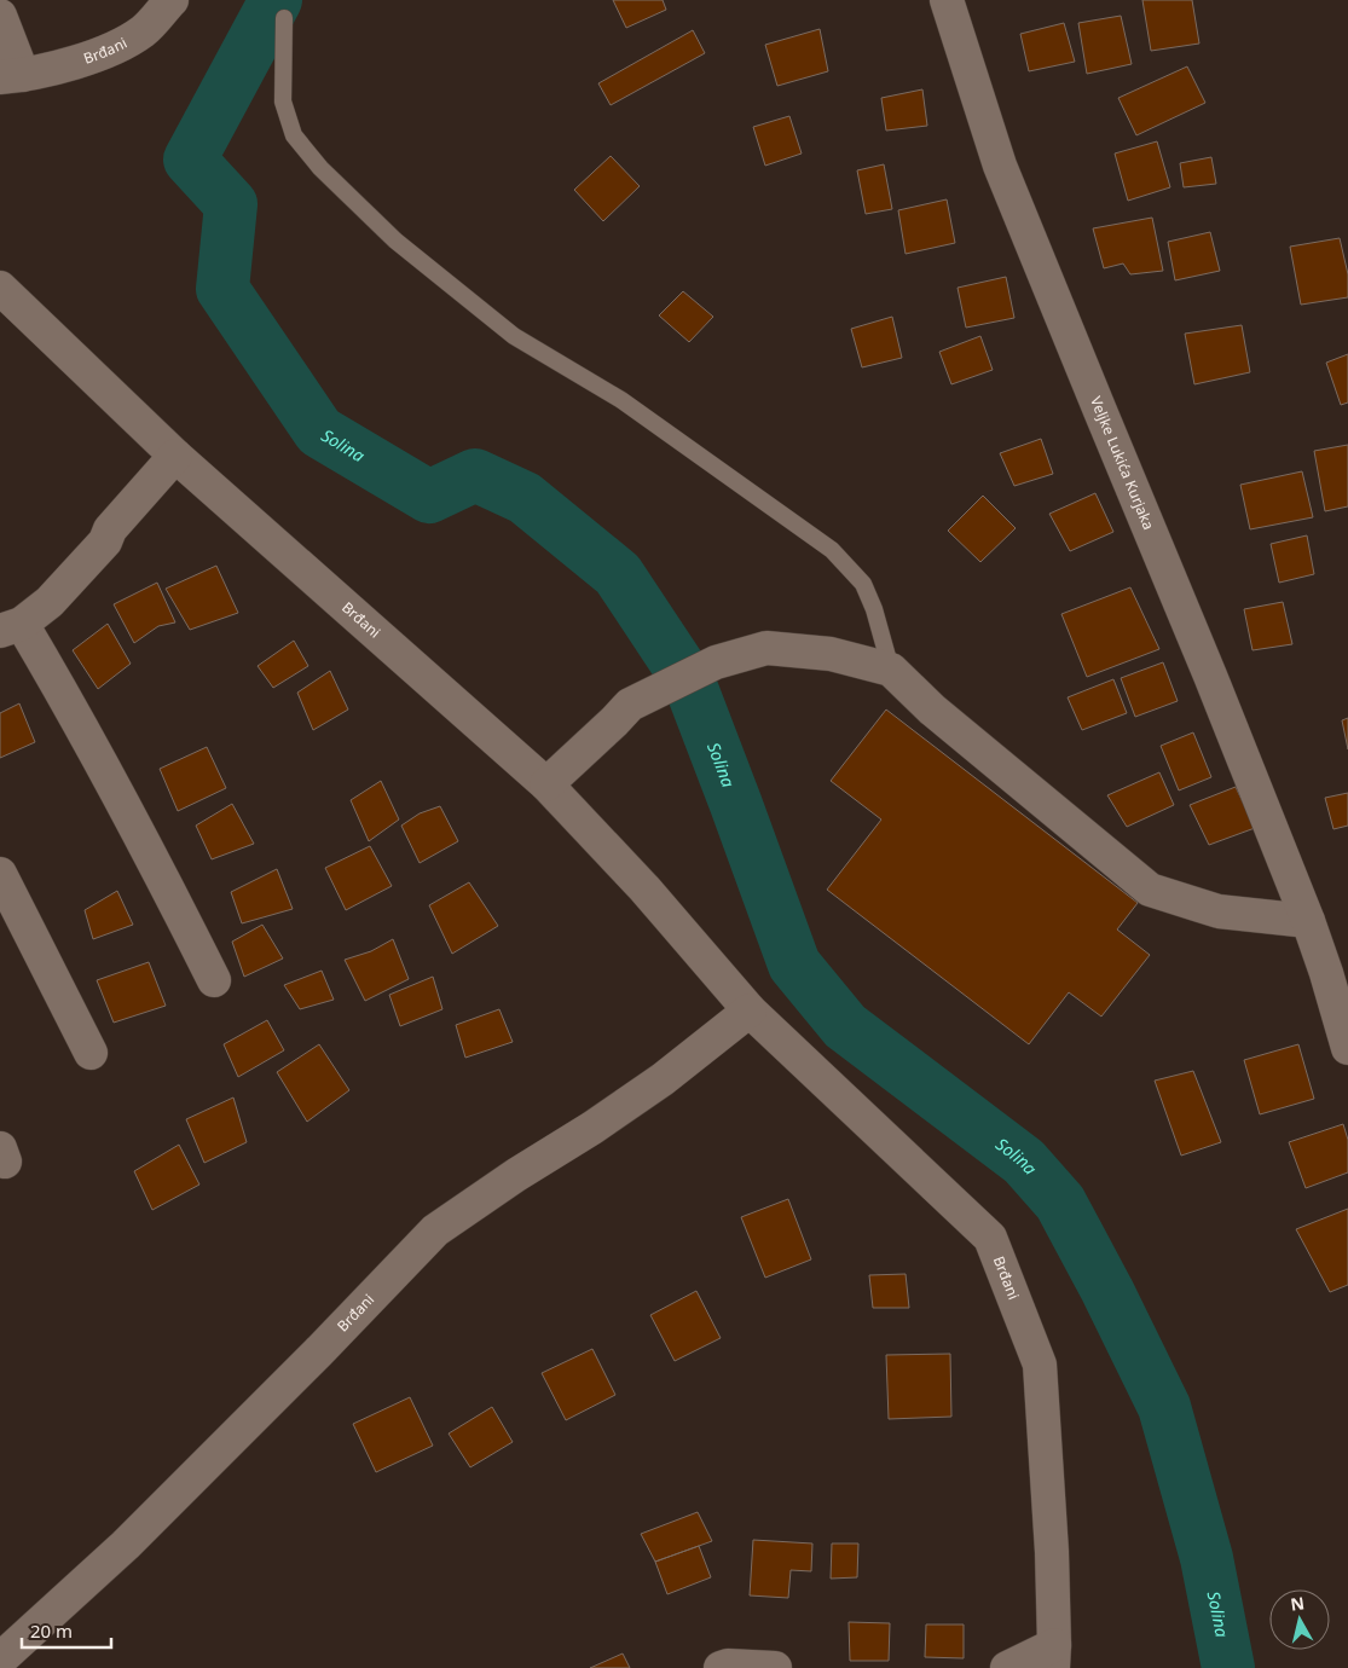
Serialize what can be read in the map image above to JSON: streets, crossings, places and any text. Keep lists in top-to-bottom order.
{
  "streets": {
    "street": ["Brđani", "Veljke Lukića Kurjaka"]
  },
  "water": ["Solina"],
  "scale_bar": "20 m",
  "north": "top"
}
